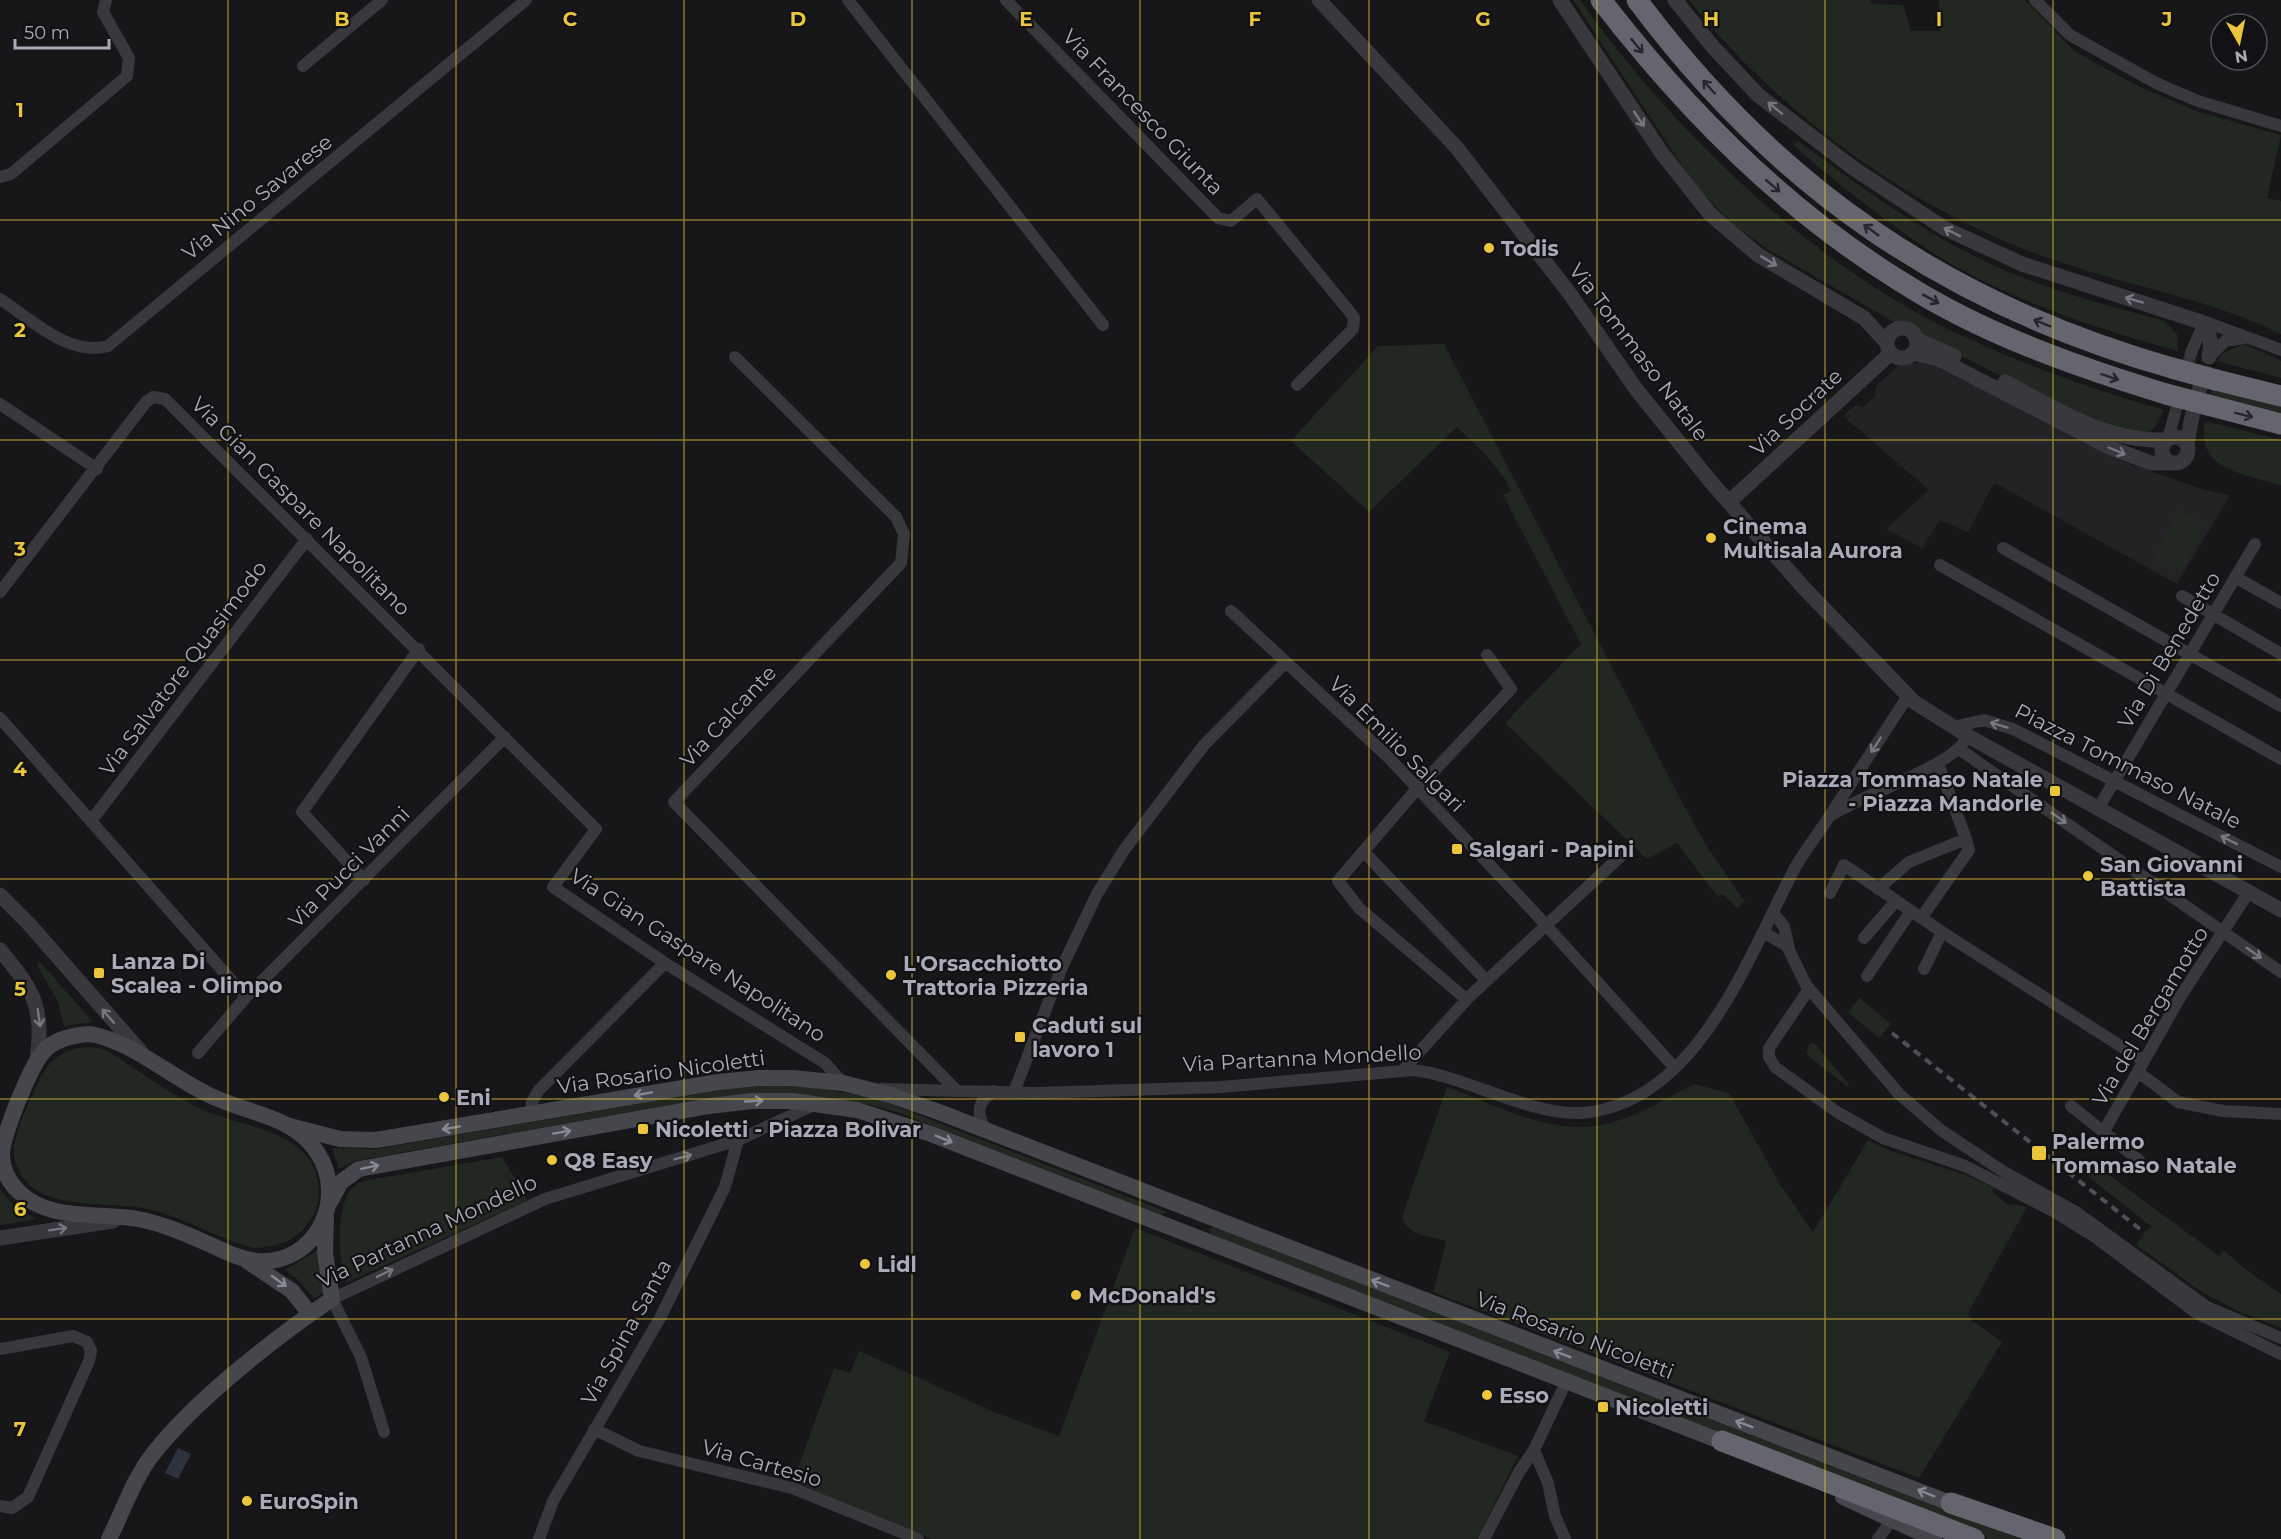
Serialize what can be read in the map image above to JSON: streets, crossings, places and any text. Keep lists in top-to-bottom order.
{
  "streets": {
    "main road": ["Via Partanna Mondello", "Via Rosario Nicoletti"],
    "street": [
      "Via Francesco Giunta",
      "Via Nino Savarese",
      "Via Tommaso Natale",
      "Via Socrate",
      "Via Gian Gaspare Napolitano",
      "Via Di Benedetto",
      "Via Salvatore Quasimodo",
      "Via Calcante",
      "Via Emilio Salgari",
      "Piazza Tommaso Natale",
      "Via Pucci Vanni",
      "Via del Bergamotto",
      "Via Spina Santa",
      "Via Cartesio"
    ]
  },
  "crossings": [
    ["Via Tommaso Natale", "Via Socrate"],
    ["Via Tommaso Natale", "Via Partanna Mondello"],
    ["Via Gian Gaspare Napolitano", "Via Salvatore Quasimodo"],
    ["Via Gian Gaspare Napolitano", "Via Pucci Vanni"],
    ["Via Gian Gaspare Napolitano", "Via Rosario Nicoletti"],
    ["Via Di Benedetto", "Piazza Tommaso Natale"],
    ["Via Calcante", "Via Partanna Mondello"],
    ["Via Emilio Salgari", "Via Partanna Mondello"],
    ["Via Partanna Mondello", "Via Rosario Nicoletti"],
    ["Via Partanna Mondello", "Via Spina Santa"],
    ["Via Spina Santa", "Via Cartesio"]
  ],
  "places": {
    "other": [
      "Todis",
      "Cinema Multisala Aurora",
      "San Giovanni Battista",
      "L'Orsacchiotto Trattoria Pizzeria",
      "Eni",
      "Q8 Easy",
      "Lidl",
      "McDonald's",
      "Esso",
      "EuroSpin"
    ],
    "transit": [
      "Piazza Tommaso Natale - Piazza Mandorle",
      "Salgari - Papini",
      "Lanza Di Scalea - Olimpo",
      "Caduti sul lavoro 1",
      "Nicoletti - Piazza Bolivar",
      "Palermo Tommaso Natale",
      "Nicoletti"
    ]
  },
  "scale_bar": "50 m",
  "north": "bottom",
  "grid": {
    "columns": [
      "B",
      "C",
      "D",
      "E",
      "F",
      "G",
      "H",
      "I",
      "J"
    ],
    "rows": [
      "1",
      "2",
      "3",
      "4",
      "5",
      "6",
      "7"
    ]
  }
}
